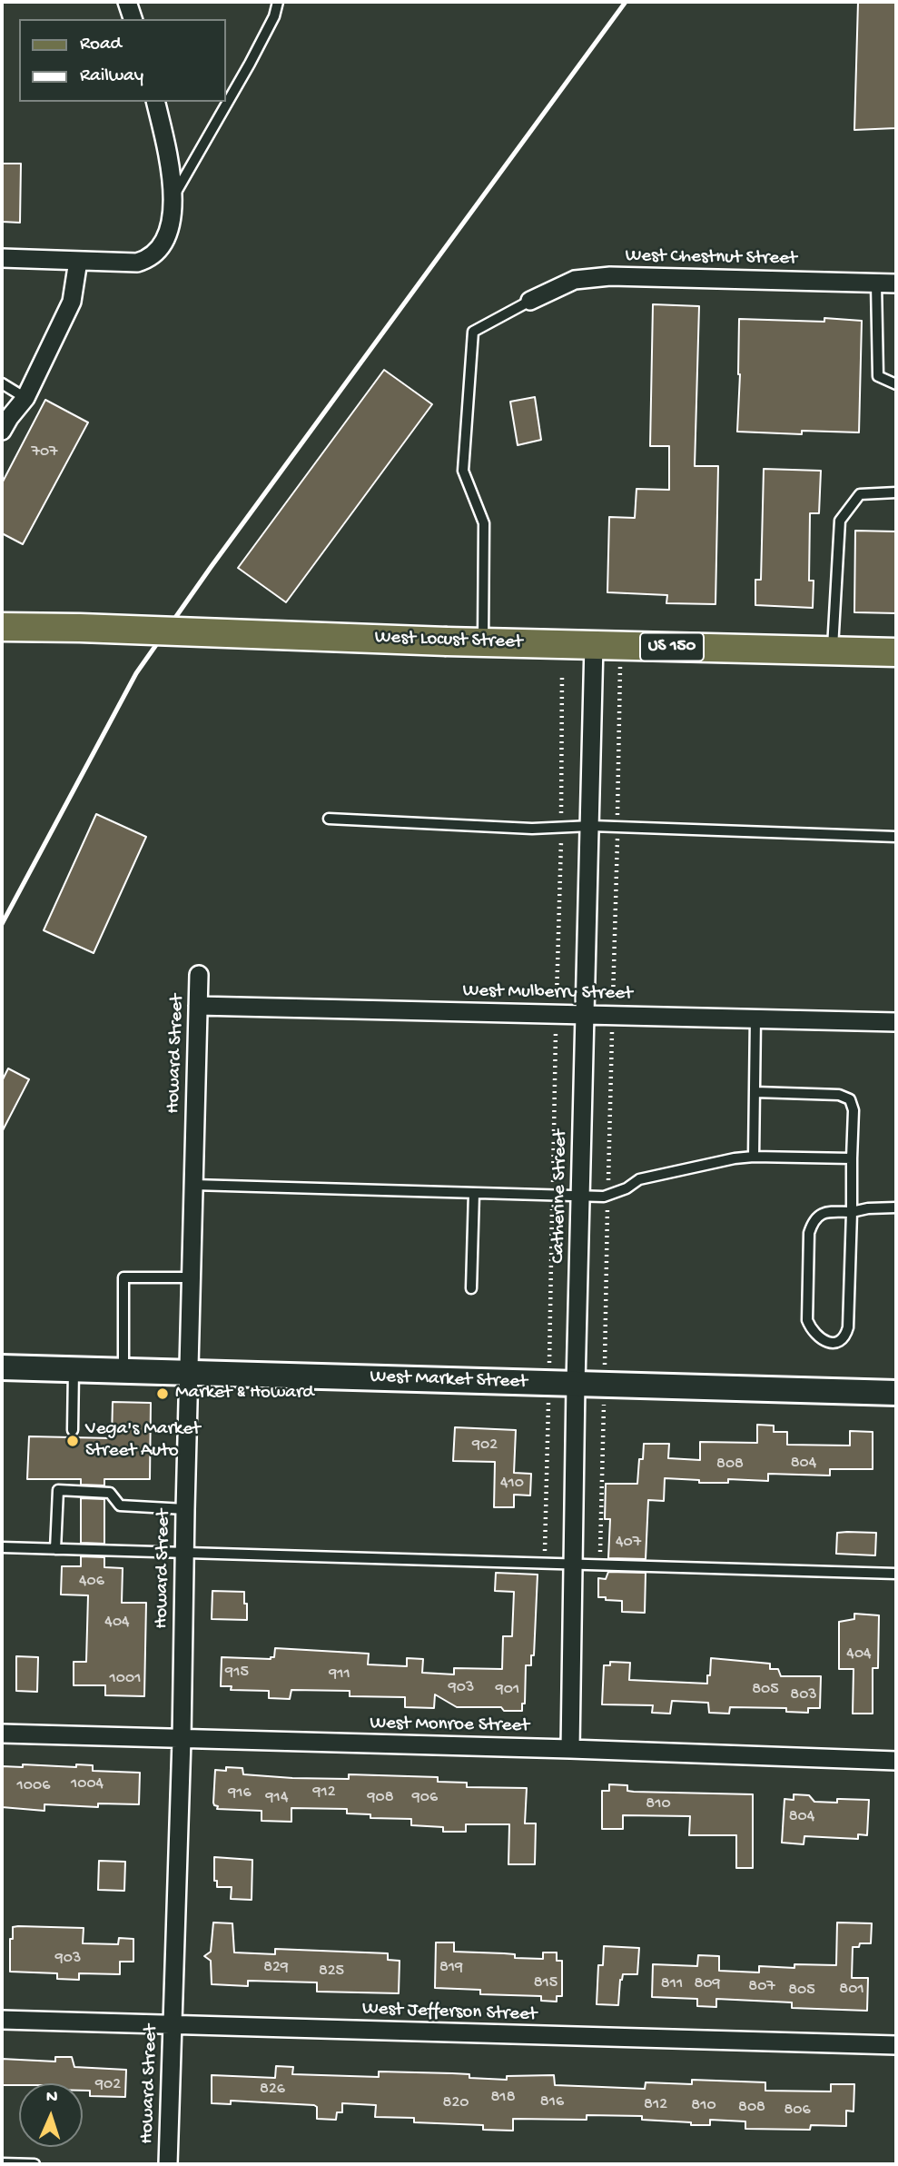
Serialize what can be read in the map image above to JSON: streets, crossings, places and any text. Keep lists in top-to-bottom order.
{
  "streets": {
    "main road": ["West Locust Street", "US 150"],
    "street": [
      "West Chestnut Street",
      "West Mulberry Street",
      "Howard Street",
      "Catherine Street",
      "West Market Street",
      "West Monroe Street",
      "West Jefferson Street"
    ]
  },
  "crossings": [
    ["West Locust Street", "Catherine Street"],
    ["West Mulberry Street", "Howard Street"],
    ["West Mulberry Street", "Catherine Street"],
    ["Howard Street", "West Market Street"],
    ["Howard Street", "West Monroe Street"],
    ["Howard Street", "West Jefferson Street"],
    ["Catherine Street", "West Market Street"],
    ["Catherine Street", "West Monroe Street"]
  ],
  "places": ["Market & Howard", "Vega's Market Street Auto"],
  "house_numbers": [
    "707",
    "902",
    "804",
    "808",
    "410",
    "407",
    "406",
    "404",
    "404",
    "915",
    "911",
    "1001",
    "903",
    "901",
    "805",
    "803",
    "1004",
    "1006",
    "912",
    "916",
    "914",
    "908",
    "906",
    "810",
    "804",
    "903",
    "829",
    "819",
    "825",
    "815",
    "811",
    "809",
    "807",
    "801",
    "805",
    "902",
    "826",
    "818",
    "816",
    "820",
    "812",
    "810",
    "808",
    "806"
  ],
  "legend": ["Road", "Railway"],
  "north": "top"
}
